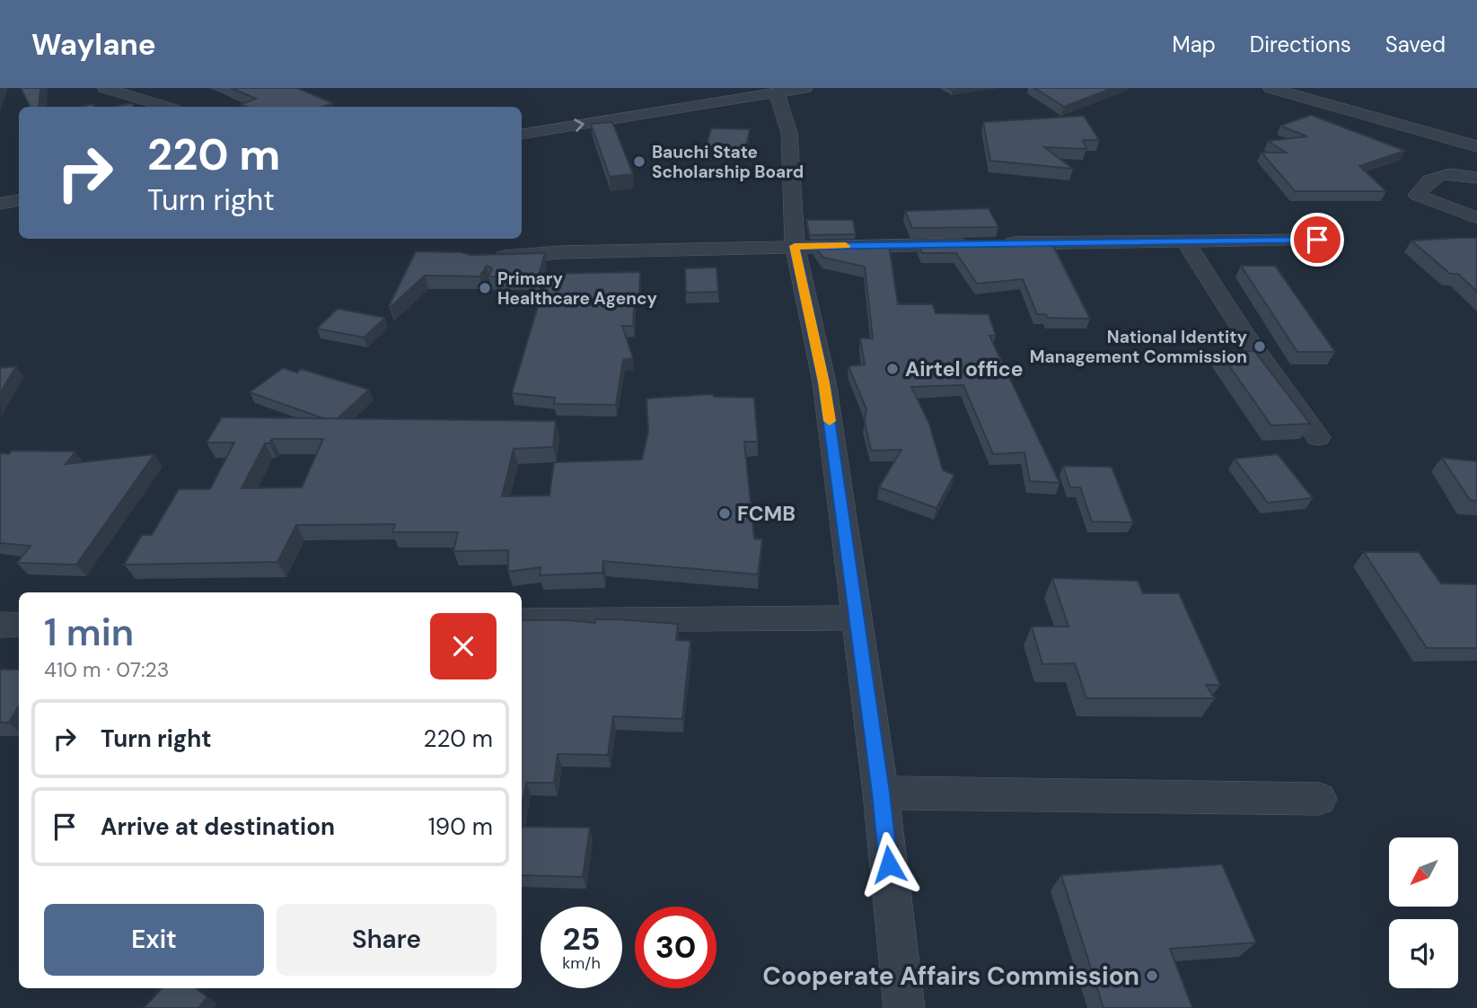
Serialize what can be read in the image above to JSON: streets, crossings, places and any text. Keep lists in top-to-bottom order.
{
  "places": [
    "Bauchi State Scholarship Board",
    "Primary Healthcare Agency",
    "National Identity Management Commission",
    "Airtel office",
    "FCMB",
    "Cooperate Affairs Commission"
  ],
  "north": "bottom left",
  "page": {
    "header": "Waylane",
    "nav": ["Map", "Directions", "Saved"],
    "turn": ["220 m", "Turn right"],
    "heading": ["1 min", "410 m · 07:23"],
    "list": [
      {
        "name": "Turn right",
        "value": "220 m"
      },
      {
        "name": "Arrive at destination",
        "value": "190 m"
      }
    ],
    "buttons": ["Exit", "Share"],
    "speed": "25 km/h",
    "limit": "30"
  }
}
